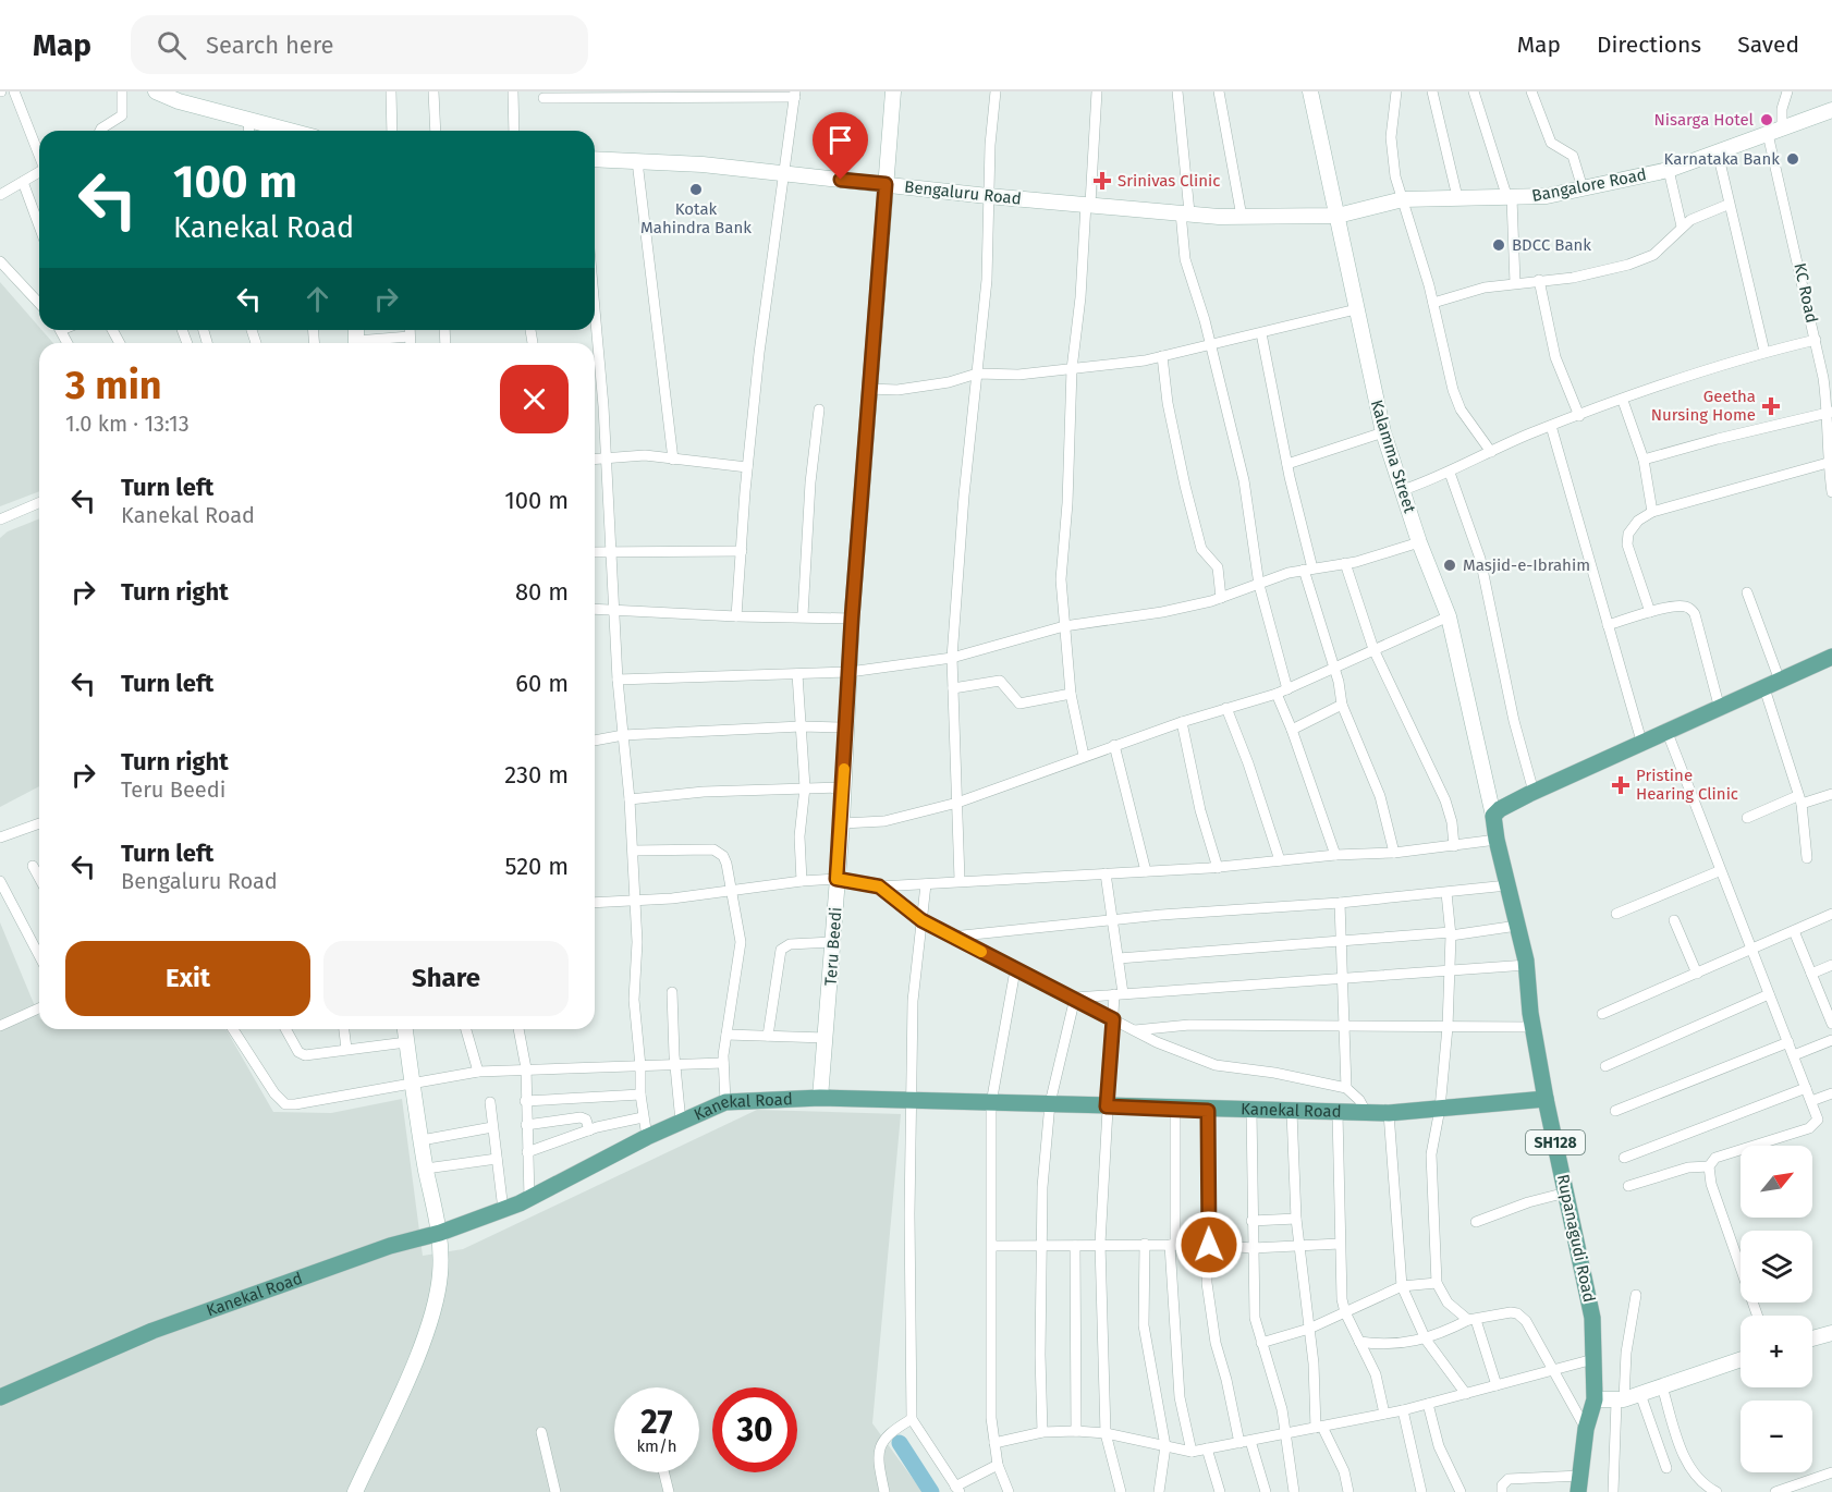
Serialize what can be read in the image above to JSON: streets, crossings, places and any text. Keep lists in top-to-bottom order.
{
  "streets": {
    "main road": ["Kanekal Road", "SH128", "Rupanagudi Road"],
    "street": [
      "Bangalore Road",
      "Bengaluru Road",
      "KC Road",
      "Kalamma Street",
      "Teru Beedi"
    ]
  },
  "crossings": [
    ["Bangalore Road", "Bengaluru Road"],
    ["Bangalore Road", "KC Road"],
    ["Bangalore Road", "Kalamma Street"],
    ["Bengaluru Road", "Kalamma Street"],
    ["Bengaluru Road", "Teru Beedi"],
    ["Kalamma Street", "Rupanagudi Road"],
    ["Teru Beedi", "Kanekal Road"],
    ["Kanekal Road", "Rupanagudi Road"]
  ],
  "places": {
    "other": [
      "Nisarga Hotel",
      "Karnataka Bank",
      "Kotak Mahindra Bank",
      "BDCC Bank",
      "Masjid-e-Ibrahim"
    ],
    "health": ["Srinivas Clinic", "Geetha Nursing Home", "Pristine Hearing Clinic"]
  },
  "north": "top right",
  "page": {
    "header": "Map",
    "search": "Search here",
    "nav": ["Map", "Directions", "Saved"],
    "turn": ["100 m", "Kanekal Road"],
    "heading": ["3 min", "1.0 km · 13:13"],
    "list": [
      {
        "name": "Turn left",
        "note": "Kanekal Road",
        "value": "100 m"
      },
      {
        "name": "Turn right",
        "value": "80 m"
      },
      {
        "name": "Turn left",
        "value": "60 m"
      },
      {
        "name": "Turn right",
        "note": "Teru Beedi",
        "value": "230 m"
      },
      {
        "name": "Turn left",
        "note": "Bengaluru Road",
        "value": "520 m"
      }
    ],
    "buttons": ["Exit", "Share"],
    "map_buttons": ["+", "−"],
    "speed": "27 km/h",
    "limit": "30"
  }
}
